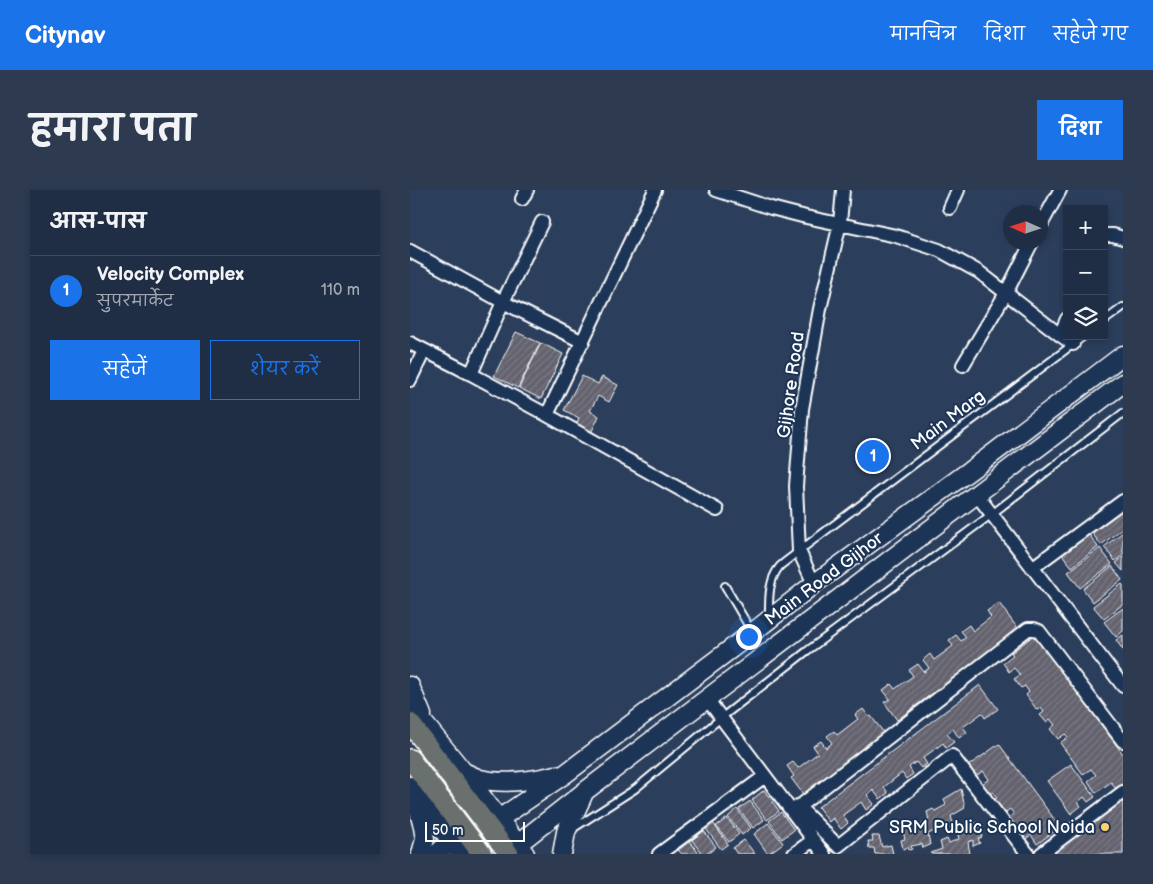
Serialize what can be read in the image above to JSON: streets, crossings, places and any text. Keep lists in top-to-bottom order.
{
  "streets": {
    "street": ["Gijhore Road", "Main Road Gijhor"],
    "lane": ["Main Marg"]
  },
  "crossings": [
    ["Gijhore Road", "Main Marg"],
    ["Gijhore Road", "Main Road Gijhor"],
    ["Main Marg", "Main Road Gijhor"]
  ],
  "places": ["SRM Public School Noida"],
  "scale_bar": "50 m",
  "north": "left",
  "page": {
    "header": "Citynav",
    "nav": ["मानचित्र", "दिशा", "सहेजे गए"],
    "title": "हमारा पता",
    "buttons": [
      "दिशा",
      ["सहेजें", "शेयर करें"]
    ],
    "heading": "आस-पास",
    "map_buttons": ["+", "−"],
    "list": [
      {
        "mark": "1",
        "name": "Velocity Complex",
        "note": "सुपरमार्केट",
        "value": "110 m"
      }
    ],
    "pins": "1",
    "scale": "50 m"
  }
}
